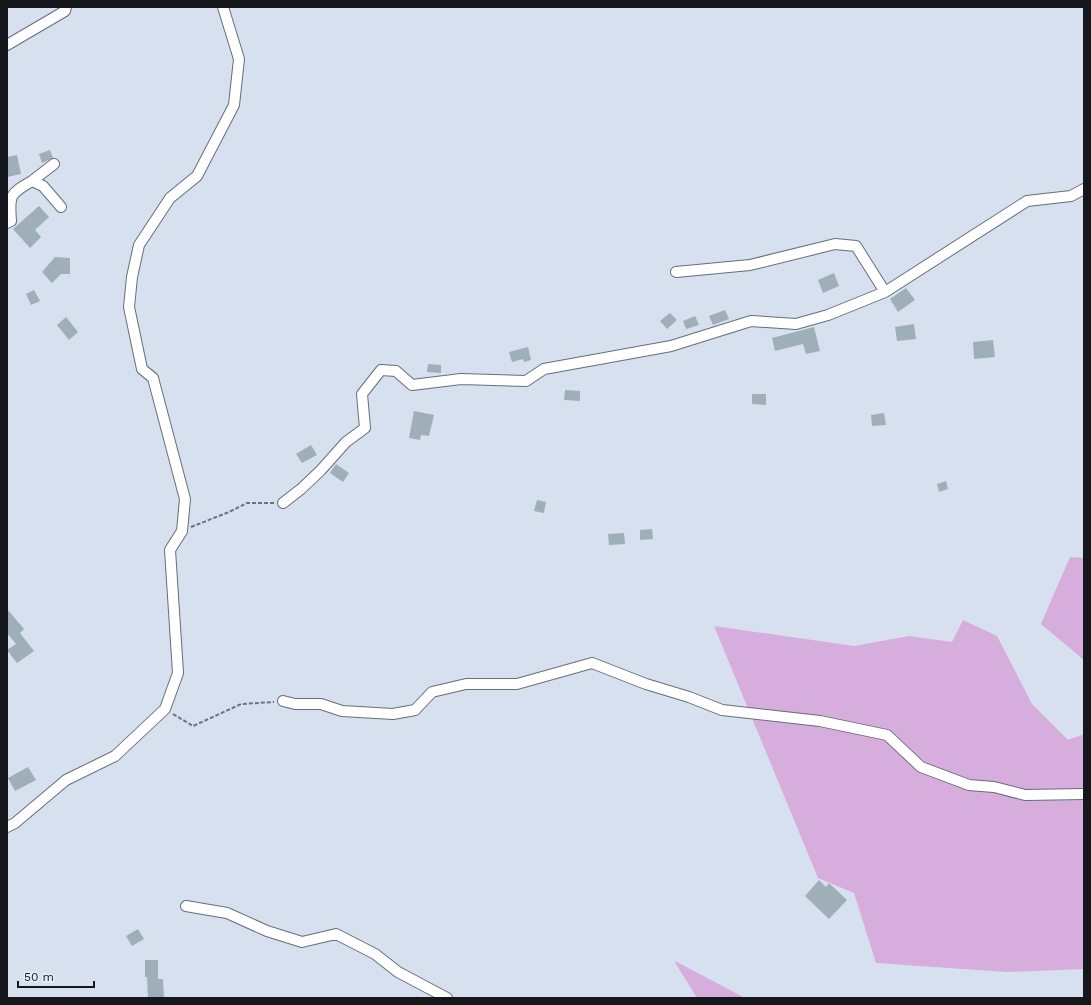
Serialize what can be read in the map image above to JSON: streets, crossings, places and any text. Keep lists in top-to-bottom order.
{
  "scale_bar": "50 m"
}
